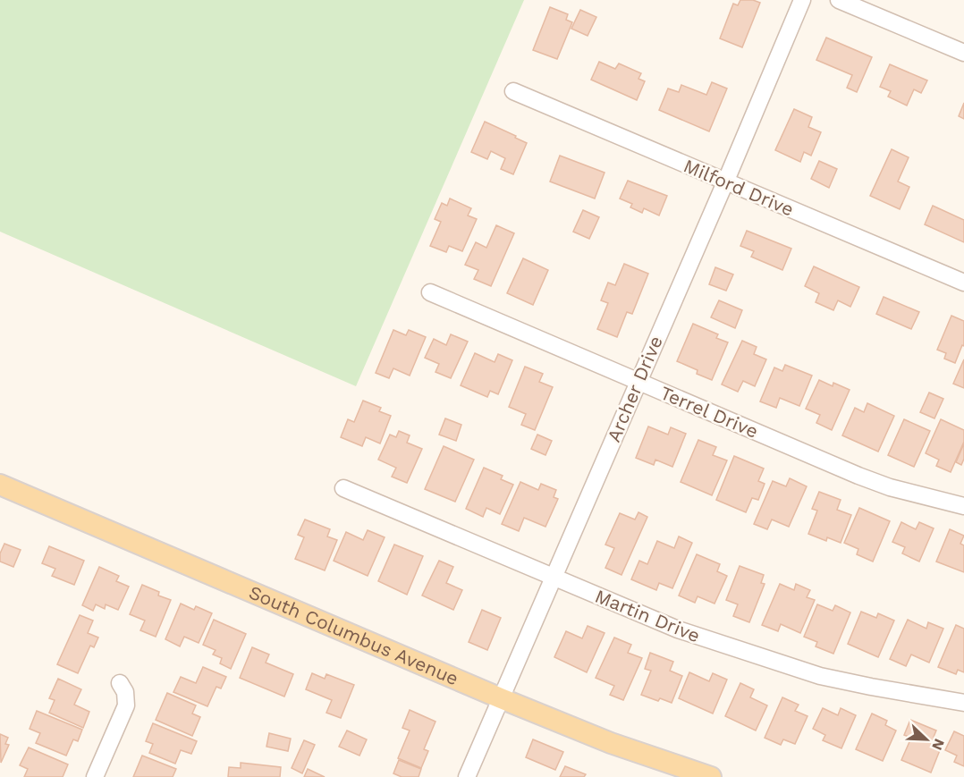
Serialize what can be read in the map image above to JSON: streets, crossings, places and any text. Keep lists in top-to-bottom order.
{
  "streets": {
    "main road": ["South Columbus Avenue"],
    "street": [
      "Milford Drive",
      "Archer Drive",
      "Terrel Drive",
      "Martin Drive"
    ]
  },
  "crossings": [
    ["Milford Drive", "Archer Drive"],
    ["Archer Drive", "Terrel Drive"],
    ["Archer Drive", "Martin Drive"],
    ["Archer Drive", "South Columbus Avenue"]
  ],
  "north": "bottom right"
}
